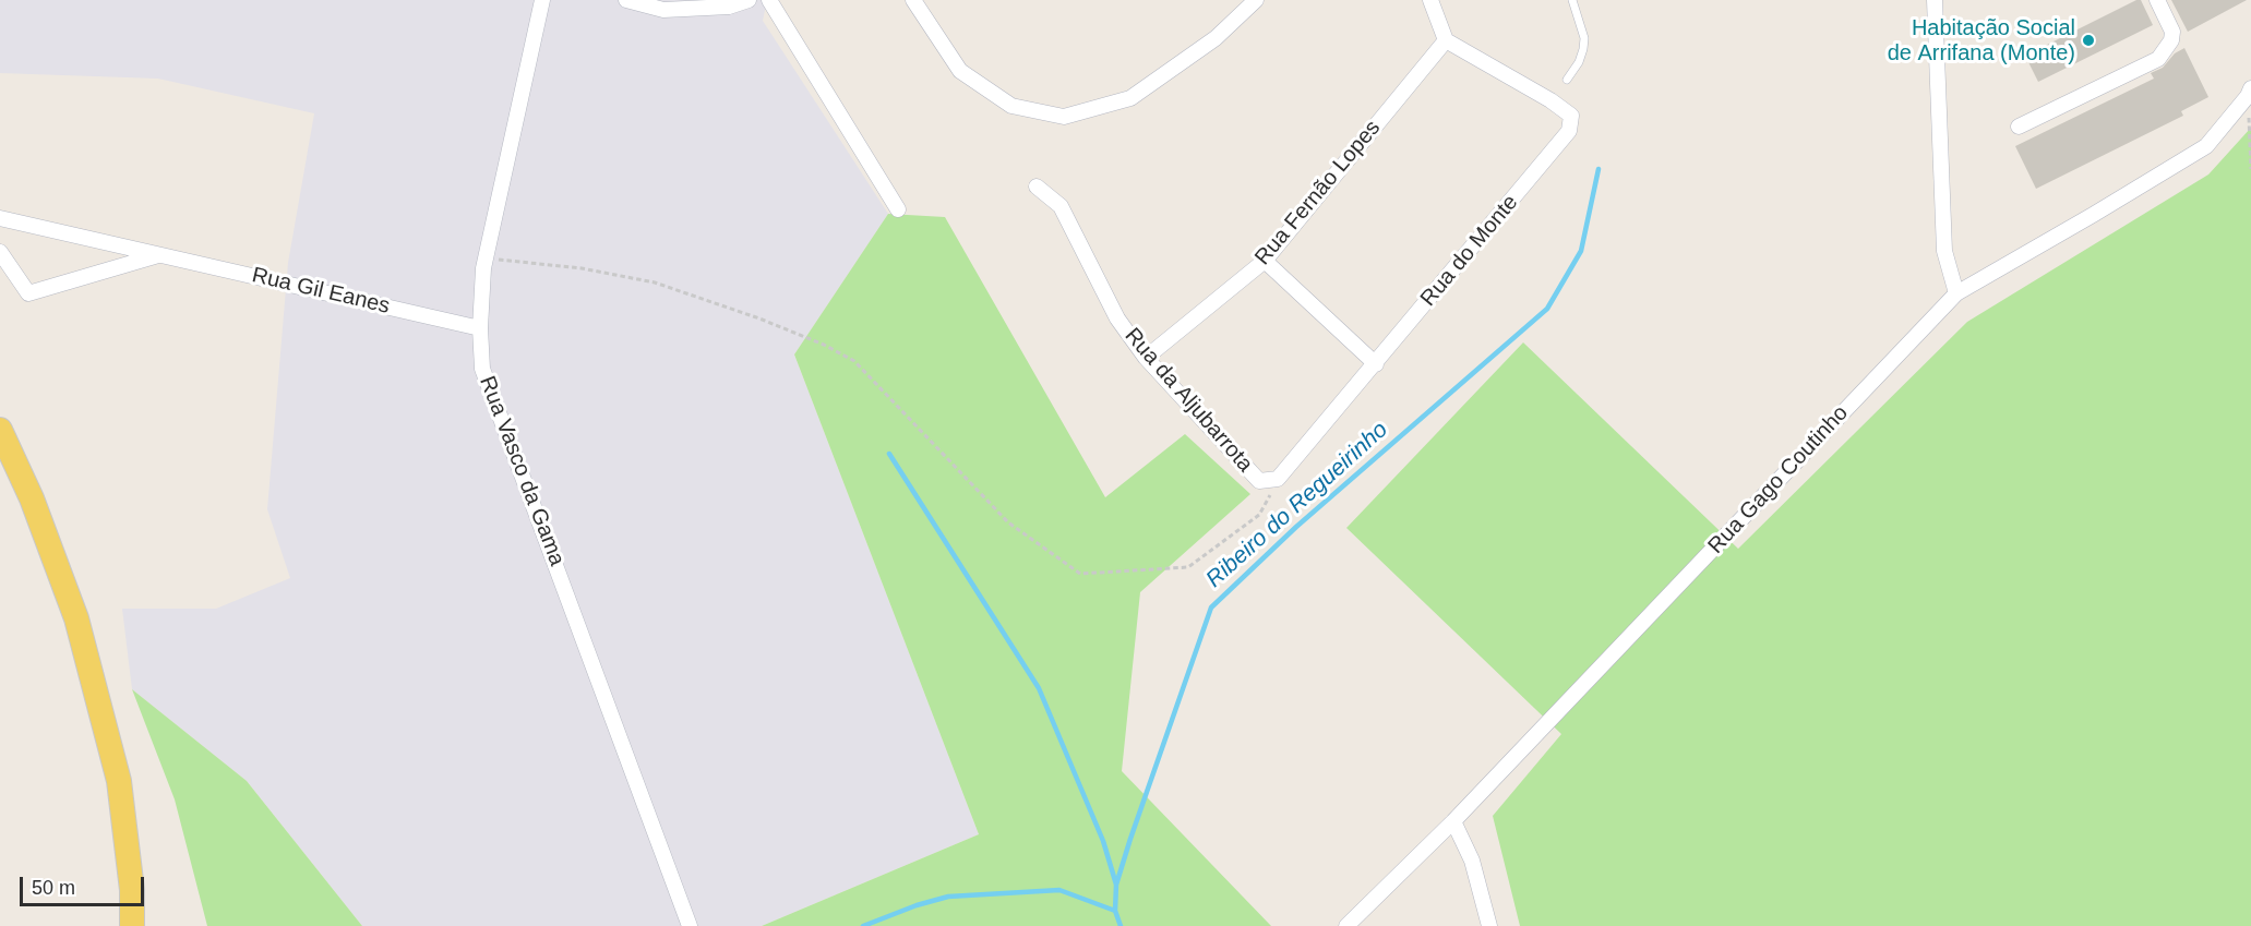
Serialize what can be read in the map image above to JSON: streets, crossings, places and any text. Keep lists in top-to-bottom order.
{
  "streets": {
    "street": [
      "Rua Fernão Lopes",
      "Rua do Monte",
      "Rua Gil Eanes",
      "Rua da Aljubarrota",
      "Rua Vasco da Gama",
      "Rua Gago Coutinho"
    ]
  },
  "crossings": [
    ["Rua Fernão Lopes", "Rua do Monte"],
    ["Rua Fernão Lopes", "Rua da Aljubarrota"],
    ["Rua do Monte", "Rua da Aljubarrota"],
    ["Rua Gil Eanes", "Rua Vasco da Gama"]
  ],
  "water": ["Ribeiro do Regueirinho"],
  "places": ["Habitação Social de Arrifana (Monte)"],
  "scale_bar": "50 m"
}
